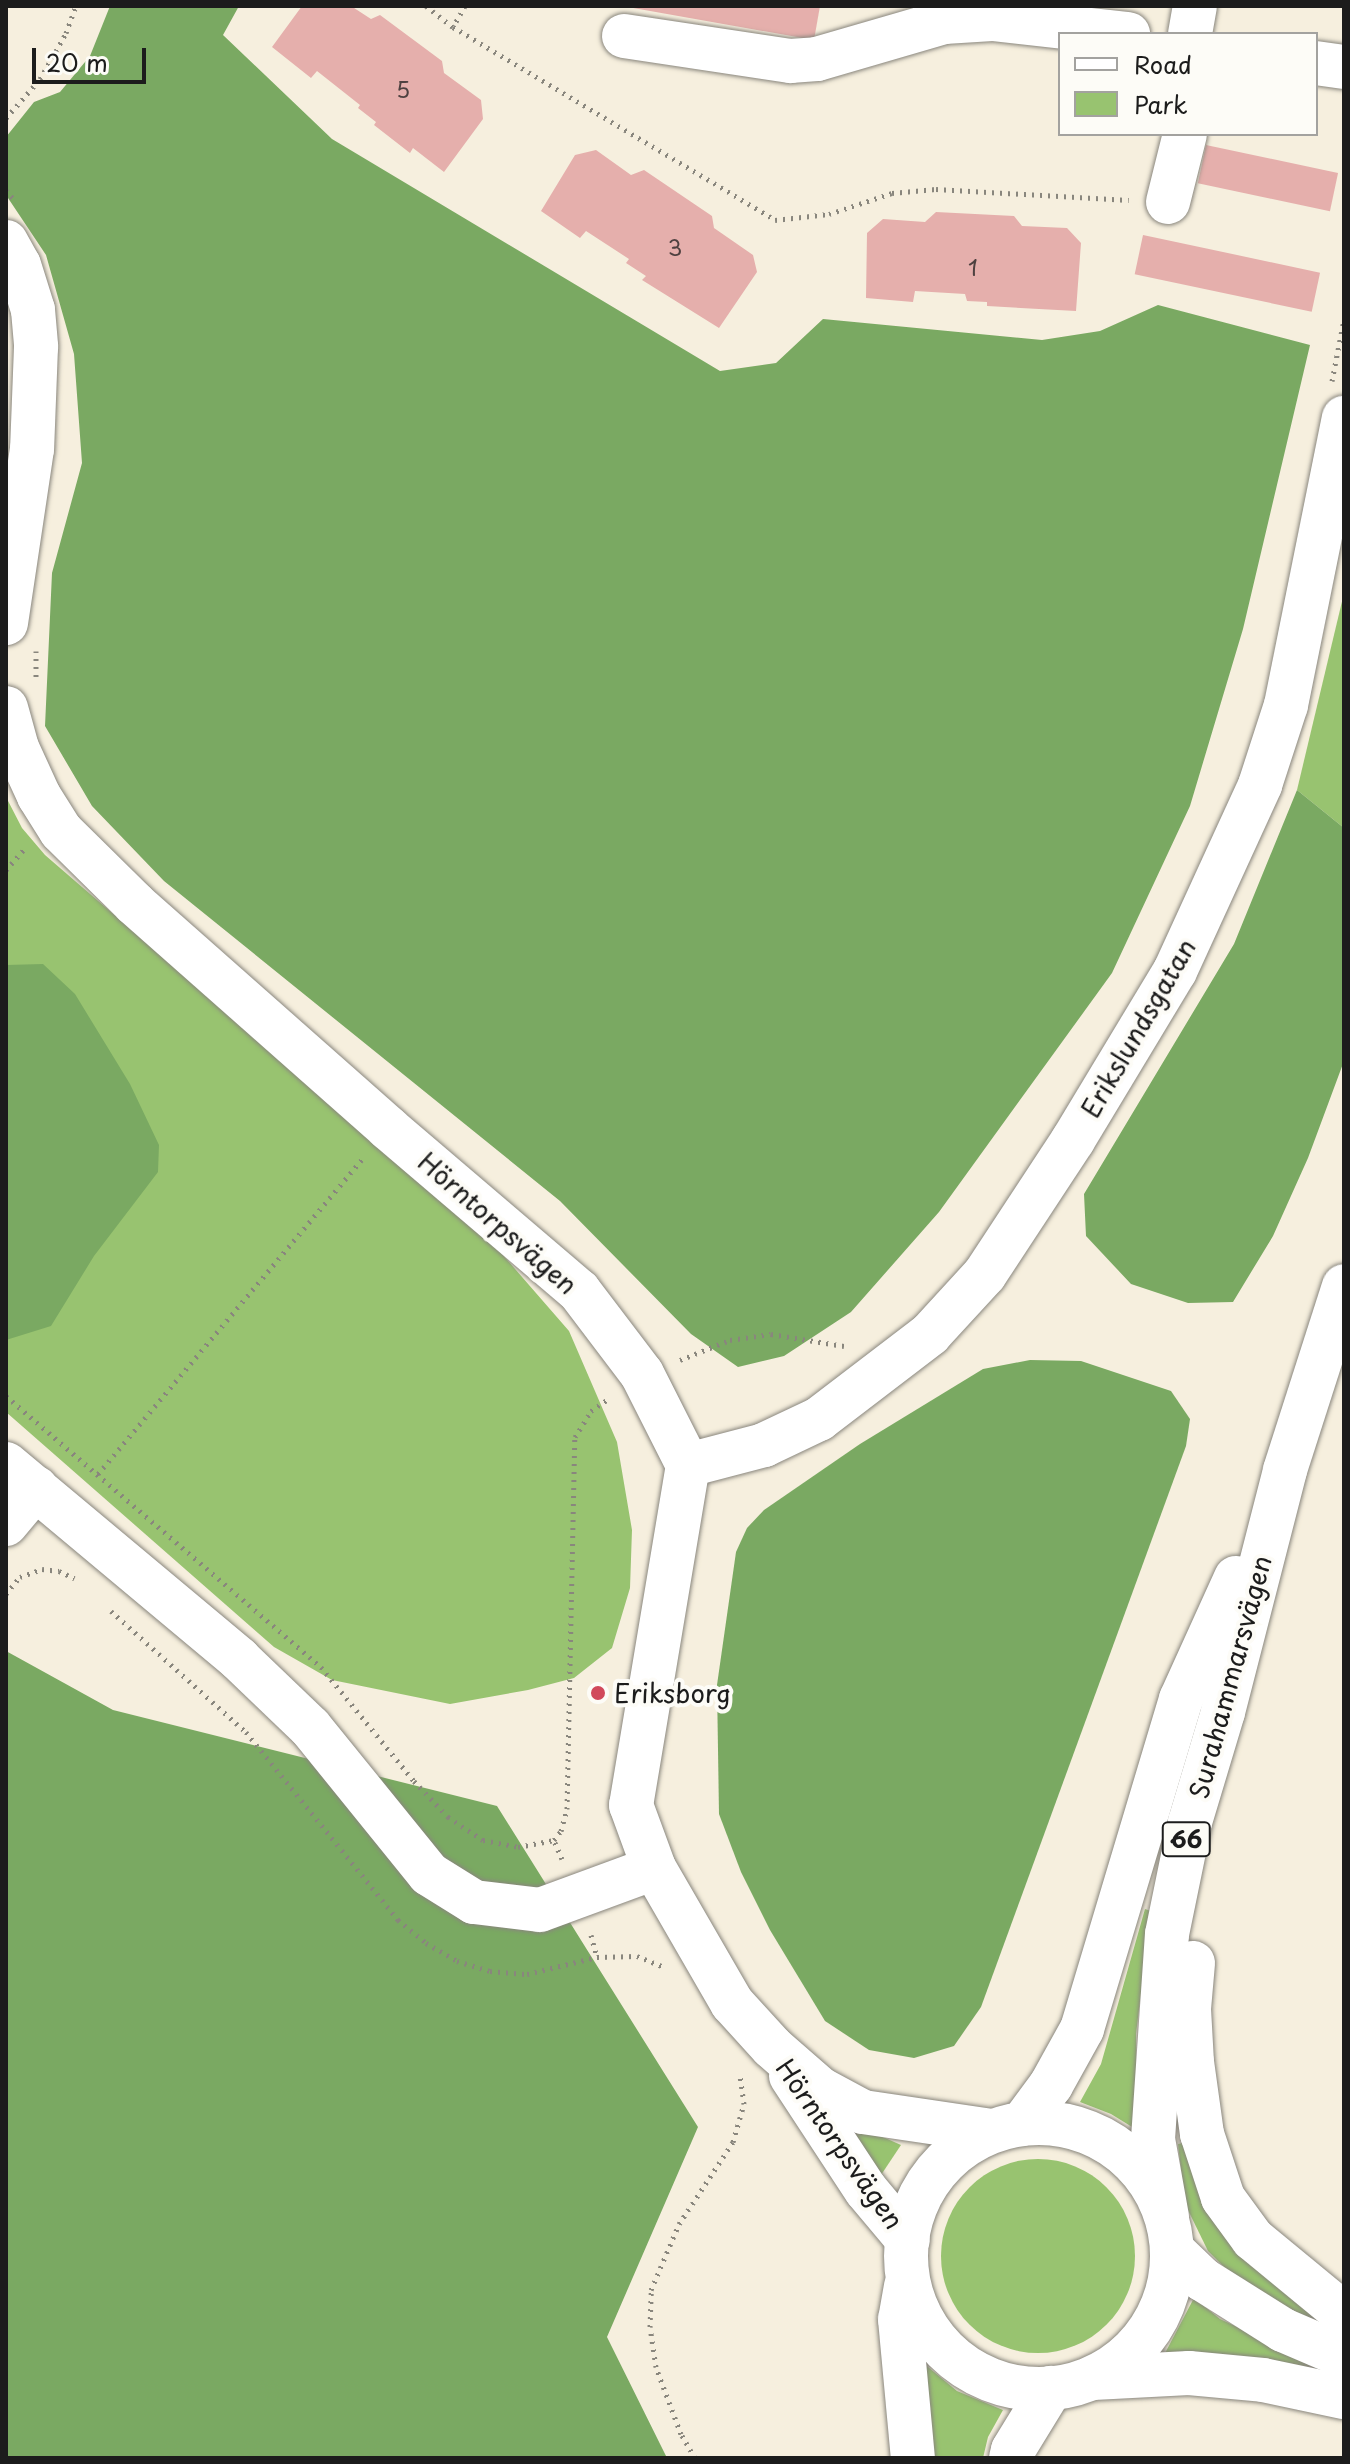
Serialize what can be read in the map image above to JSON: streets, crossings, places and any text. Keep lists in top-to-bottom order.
{
  "streets": {
    "street": [
      "Erikslundsgatan",
      "Hörntorpsvägen",
      "Surahammarsvägen",
      "66"
    ]
  },
  "crossings": [
    ["Erikslundsgatan", "Hörntorpsvägen"],
    ["Hörntorpsvägen", "Surahammarsvägen"],
    ["Hörntorpsvägen", "66"],
    ["Surahammarsvägen", "66"]
  ],
  "places": ["Eriksborg"],
  "house_numbers": ["5", "3", "1"],
  "legend": ["Road", "Park"],
  "scale_bar": "20 m"
}
